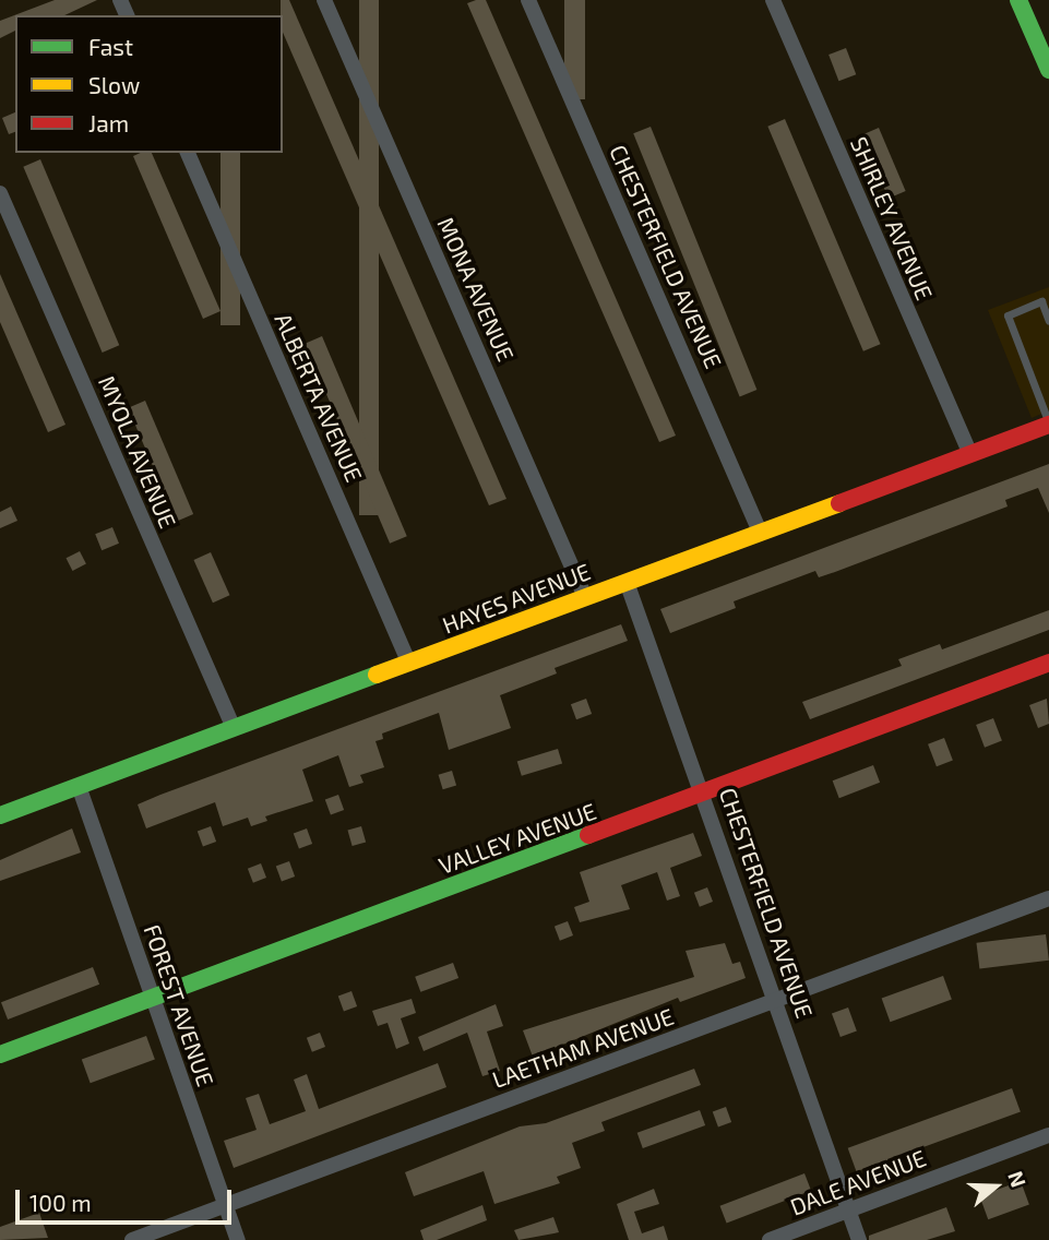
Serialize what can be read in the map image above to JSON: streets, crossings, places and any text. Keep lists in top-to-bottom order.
{
  "streets": {
    "street": [
      "SHIRLEY AVENUE",
      "CHESTERFIELD AVENUE",
      "MONA AVENUE",
      "ALBERTA AVENUE",
      "MYOLA AVENUE",
      "HAYES AVENUE",
      "VALLEY AVENUE",
      "FOREST AVENUE",
      "LAETHAM AVENUE",
      "DALE AVENUE"
    ]
  },
  "crossings": [
    ["SHIRLEY AVENUE", "HAYES AVENUE"],
    ["CHESTERFIELD AVENUE", "HAYES AVENUE"],
    ["CHESTERFIELD AVENUE", "VALLEY AVENUE"],
    ["CHESTERFIELD AVENUE", "LAETHAM AVENUE"],
    ["CHESTERFIELD AVENUE", "DALE AVENUE"],
    ["MONA AVENUE", "HAYES AVENUE"],
    ["ALBERTA AVENUE", "HAYES AVENUE"],
    ["MYOLA AVENUE", "HAYES AVENUE"],
    ["HAYES AVENUE", "FOREST AVENUE"],
    ["VALLEY AVENUE", "FOREST AVENUE"],
    ["FOREST AVENUE", "LAETHAM AVENUE"]
  ],
  "legend": ["Fast", "Slow", "Jam"],
  "scale_bar": "100 m",
  "north": "right"
}
